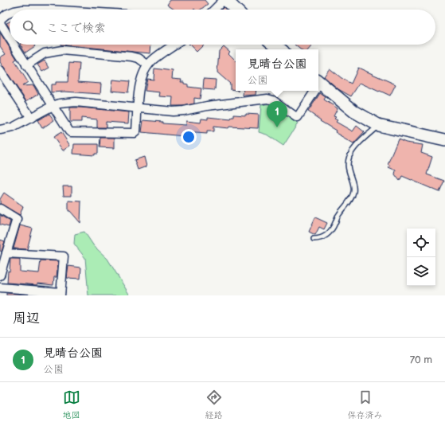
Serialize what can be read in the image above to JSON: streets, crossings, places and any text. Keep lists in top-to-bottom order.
{
  "page": {
    "search": "ここで検索",
    "popup": ["見晴台公園", "公園"],
    "pins": "1",
    "heading": "周辺",
    "list": [
      {
        "mark": "1",
        "name": "見晴台公園",
        "note": "公園",
        "value": "70 m"
      }
    ],
    "nav": ["地図", "経路", "保存済み"]
  }
}
